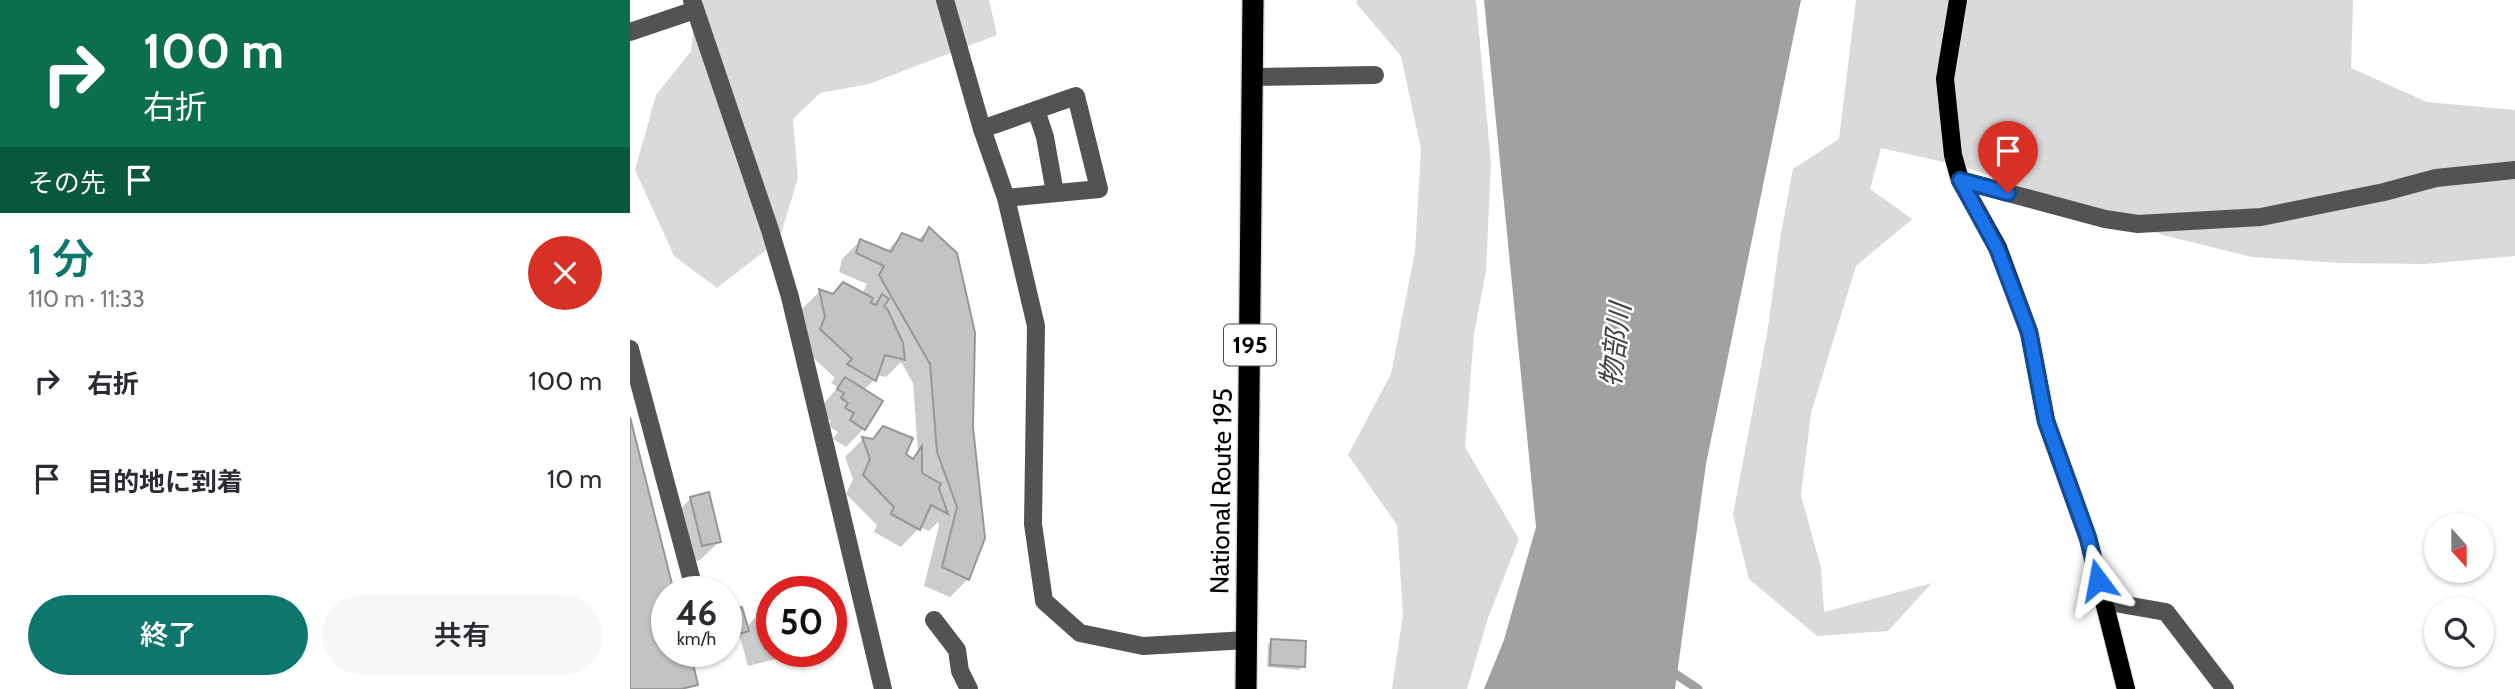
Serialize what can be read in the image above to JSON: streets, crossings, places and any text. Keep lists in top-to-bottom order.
{
  "streets": {
    "highway": ["195", "National Route 195"]
  },
  "water": ["物部川"],
  "north": "bottom",
  "page": {
    "turn": ["100 m", "右折"],
    "then": "その先",
    "heading": ["1 分", "110 m · 11:33"],
    "list": [
      {
        "name": "右折",
        "value": "100 m"
      },
      {
        "name": "目的地に到着",
        "value": "10 m"
      }
    ],
    "speed": "46 km/h",
    "limit": "50",
    "buttons": ["終了", "共有"]
  }
}
